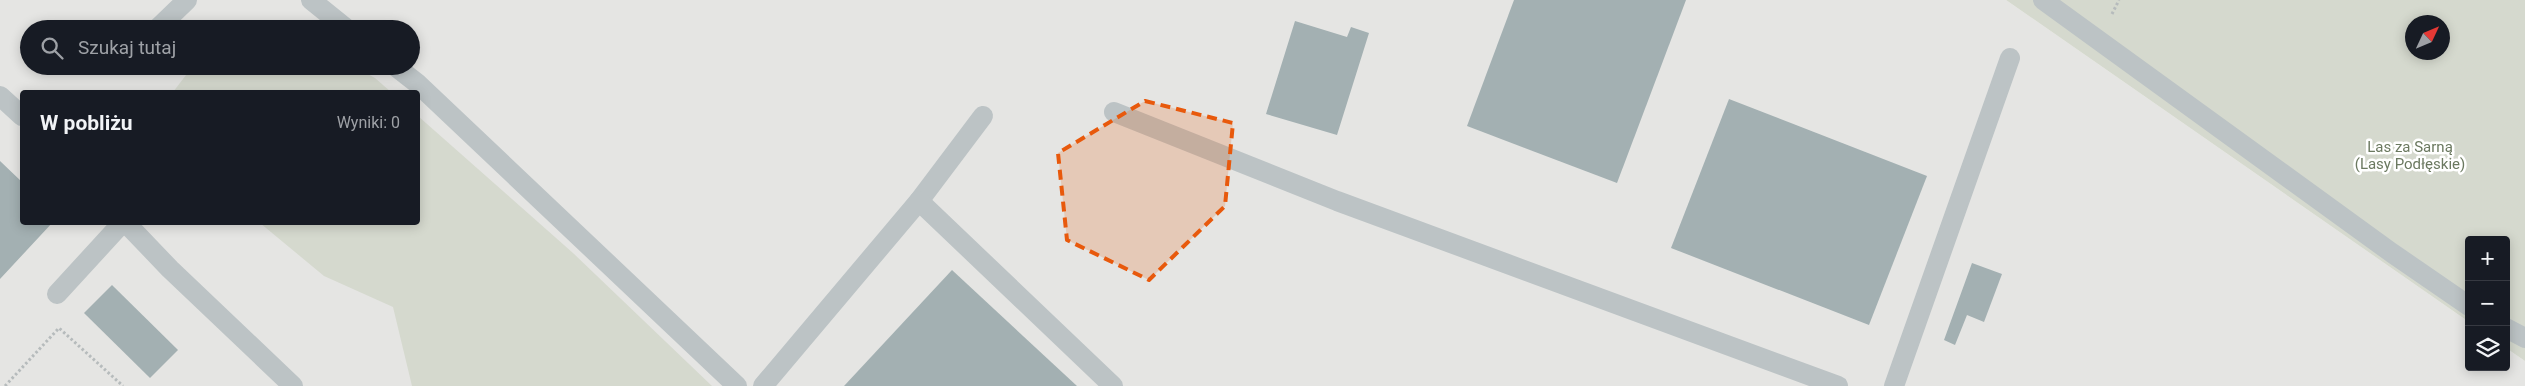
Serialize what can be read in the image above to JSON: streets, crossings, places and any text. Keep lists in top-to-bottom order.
{
  "parks": ["Las za Sarną (Lasy Podłęskie)"],
  "north": "top right",
  "page": {
    "search": "Szukaj tutaj",
    "heading": ["W pobliżu", "Wyniki: 0"],
    "map_buttons": ["+", "−"]
  }
}
